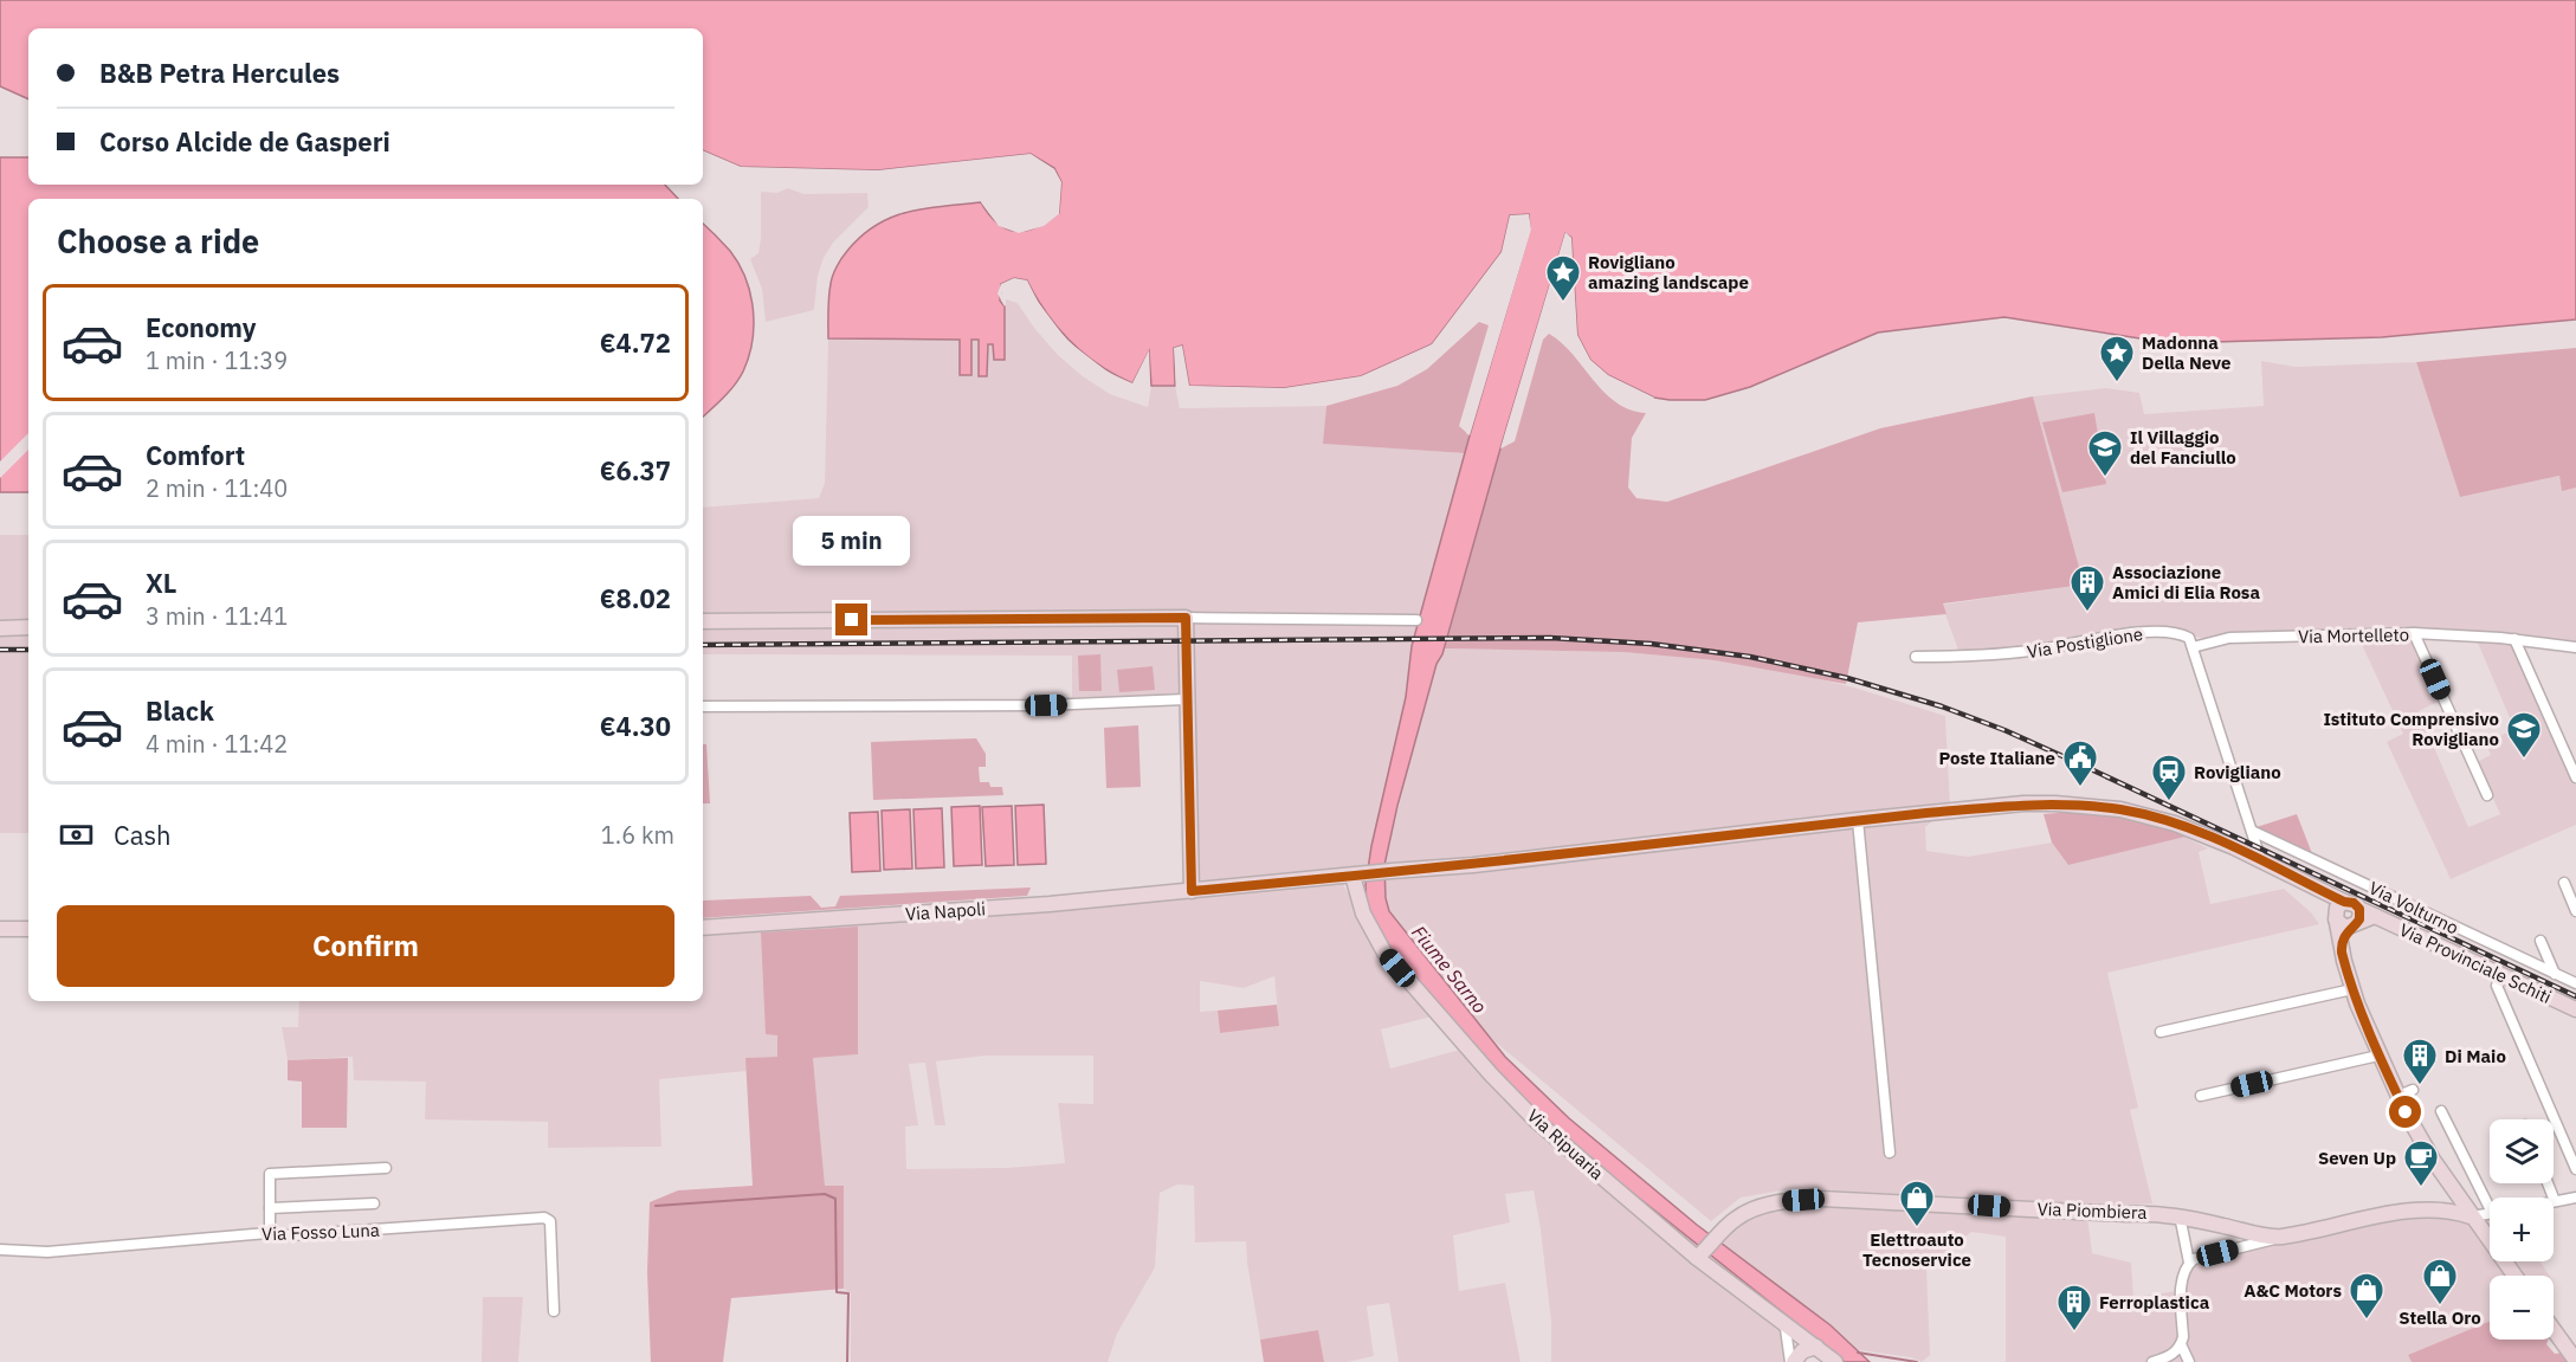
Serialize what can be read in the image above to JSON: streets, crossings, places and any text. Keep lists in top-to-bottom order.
{
  "streets": {
    "street": [
      "Via Mortelleto",
      "Via Postiglione",
      "Via Volturno",
      "Via Napoli",
      "Via Provinciale Schiti",
      "Via Ripuaria",
      "Via Piombiera",
      "Via Fosso Luna"
    ]
  },
  "crossings": [
    ["Via Mortelleto", "Via Postiglione"],
    ["Via Napoli", "Via Ripuaria"],
    ["Via Ripuaria", "Via Piombiera"]
  ],
  "water": ["Fiume Sarno"],
  "places": {
    "place": ["Rovigliano amazing landscape", "Madonna Della Neve"],
    "school or university": ["Il Villaggio del Fanciullo", "Istituto Comprensivo Rovigliano"],
    "building": ["Associazione Amici di Elia Rosa", "Di Maio", "Ferroplastica"],
    "public building": ["Poste Italiane"],
    "station": ["Rovigliano"],
    "cafe": ["Seven Up"],
    "shop": ["Elettroauto Tecnoservice", "Stella Oro", "A&C Motors"]
  },
  "page": {
    "banner": ["B&B Petra Hercules", "Corso Alcide de Gasperi"],
    "heading": "Choose a ride",
    "list": [
      {
        "name": "Economy",
        "note": "1 min · 11:39",
        "value": "€4.72"
      },
      {
        "name": "Comfort",
        "note": "2 min · 11:40",
        "value": "€6.37"
      },
      {
        "name": "XL",
        "note": "3 min · 11:41",
        "value": "€8.02"
      },
      {
        "name": "Black",
        "note": "4 min · 11:42",
        "value": "€4.30"
      }
    ],
    "bubble": "5 min",
    "pay": ["Cash", "1.6 km"],
    "buttons": "Confirm",
    "map_buttons": ["+", "−"]
  }
}
